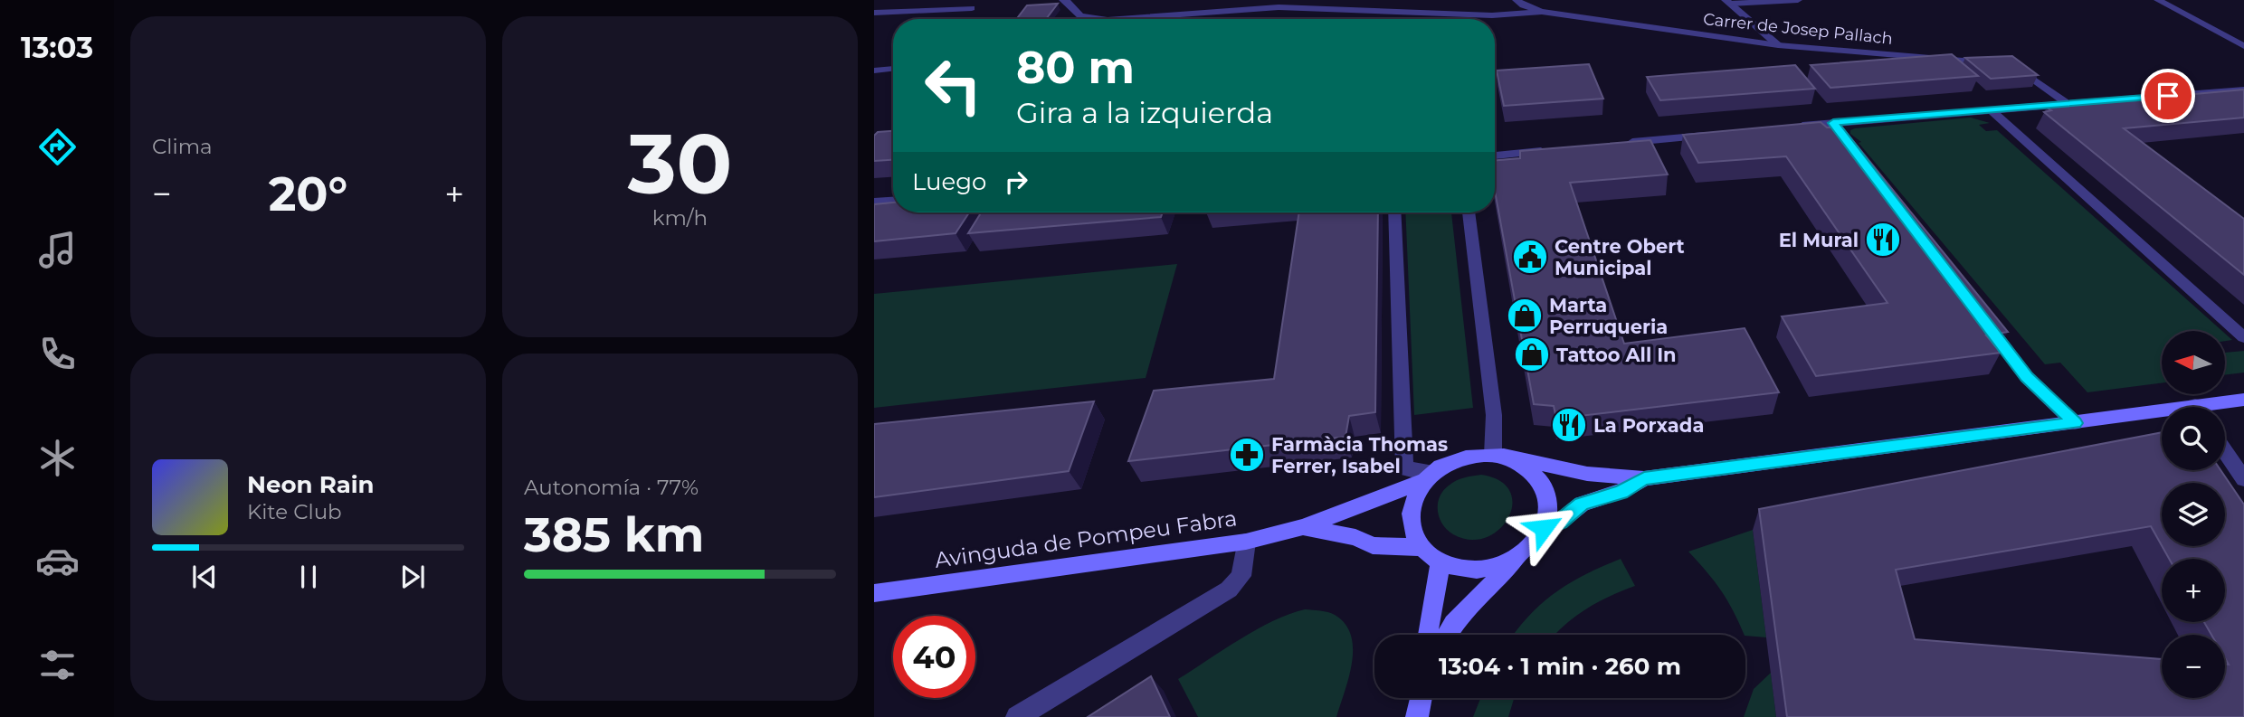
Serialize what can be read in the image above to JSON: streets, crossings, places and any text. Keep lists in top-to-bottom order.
{
  "streets": {
    "street": ["Carrer de Josep Pallach", "Avinguda de Pompeu Fabra"]
  },
  "places": {
    "restaurant": ["El Mural", "La Porxada"],
    "public building": ["Centre Obert Municipal"],
    "shop": ["Marta Perruqueria", "Tattoo All In"],
    "pharmacy": ["Farmàcia Thomas Ferrer, Isabel"]
  },
  "north": "left",
  "page": {
    "tabs": "13:03",
    "tile": [
      "Clima",
      ["30", "km/h"],
      ["Autonomía · 77%", "385 km"]
    ],
    "turn": ["80 m", "Gira a la izquierda"],
    "then": "Luego",
    "heat": ["−", "20°", "+"],
    "map_buttons": ["+", "−"],
    "song": ["Neon Rain", "Kite Club"],
    "limit": "40",
    "trip": "13:04 · 1 min · 260 m"
  }
}
